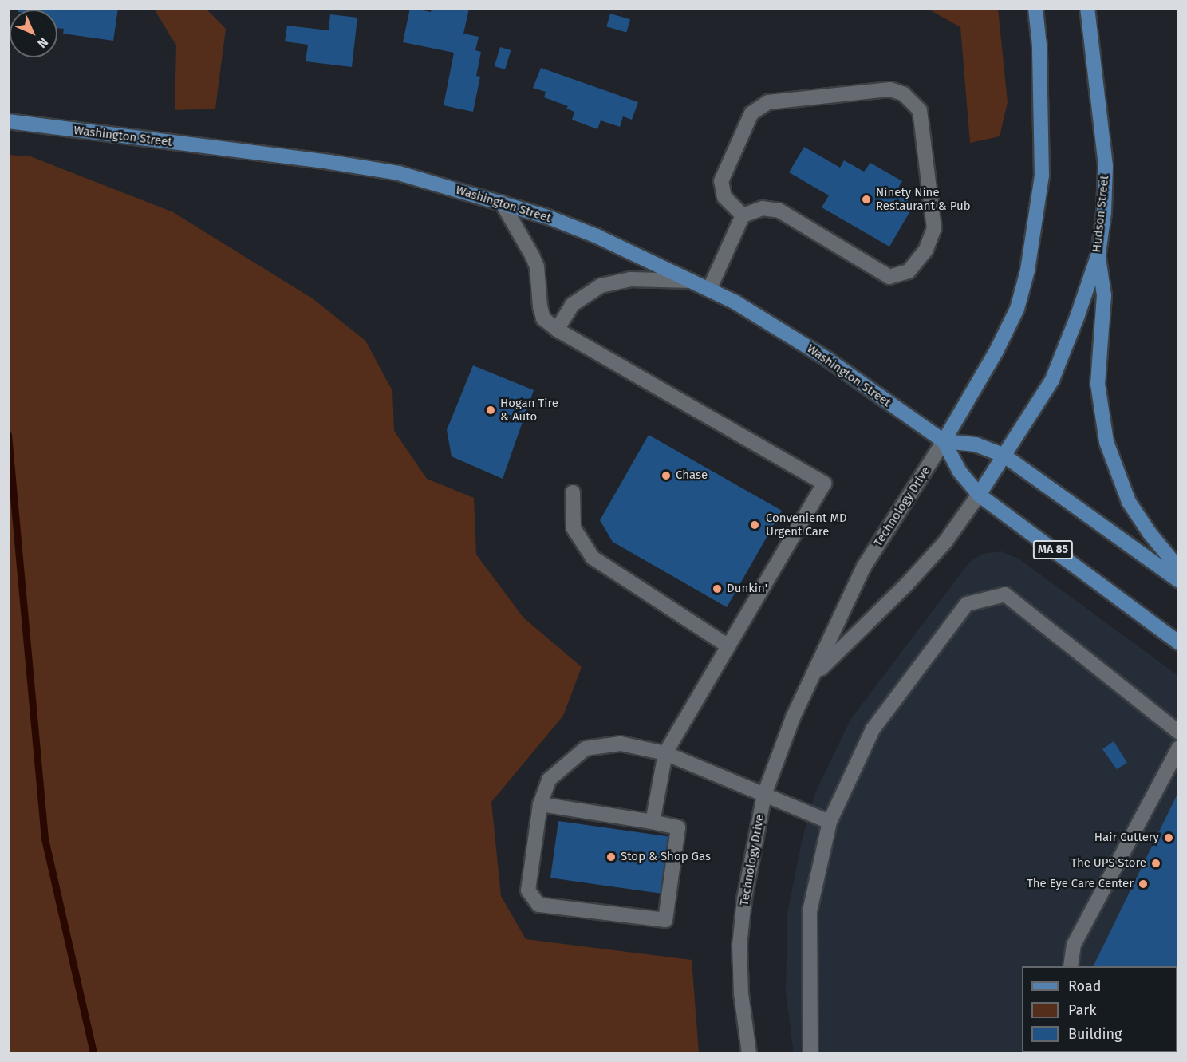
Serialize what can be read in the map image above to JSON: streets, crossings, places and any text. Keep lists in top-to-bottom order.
{
  "streets": {
    "main road": ["Washington Street", "Hudson Street", "MA 85"],
    "street": ["Technology Drive"]
  },
  "crossings": [
    ["Washington Street", "Hudson Street"],
    ["Washington Street", "Technology Drive"],
    ["Hudson Street", "Technology Drive"]
  ],
  "places": [
    "Ninety Nine Restaurant & Pub",
    "Hogan Tire & Auto",
    "Chase",
    "Convenient MD Urgent Care",
    "Dunkin'",
    "Hair Cuttery",
    "Stop & Shop Gas",
    "The UPS Store",
    "The Eye Care Center"
  ],
  "legend": ["Road", "Park", "Building"],
  "north": "bottom right"
}
